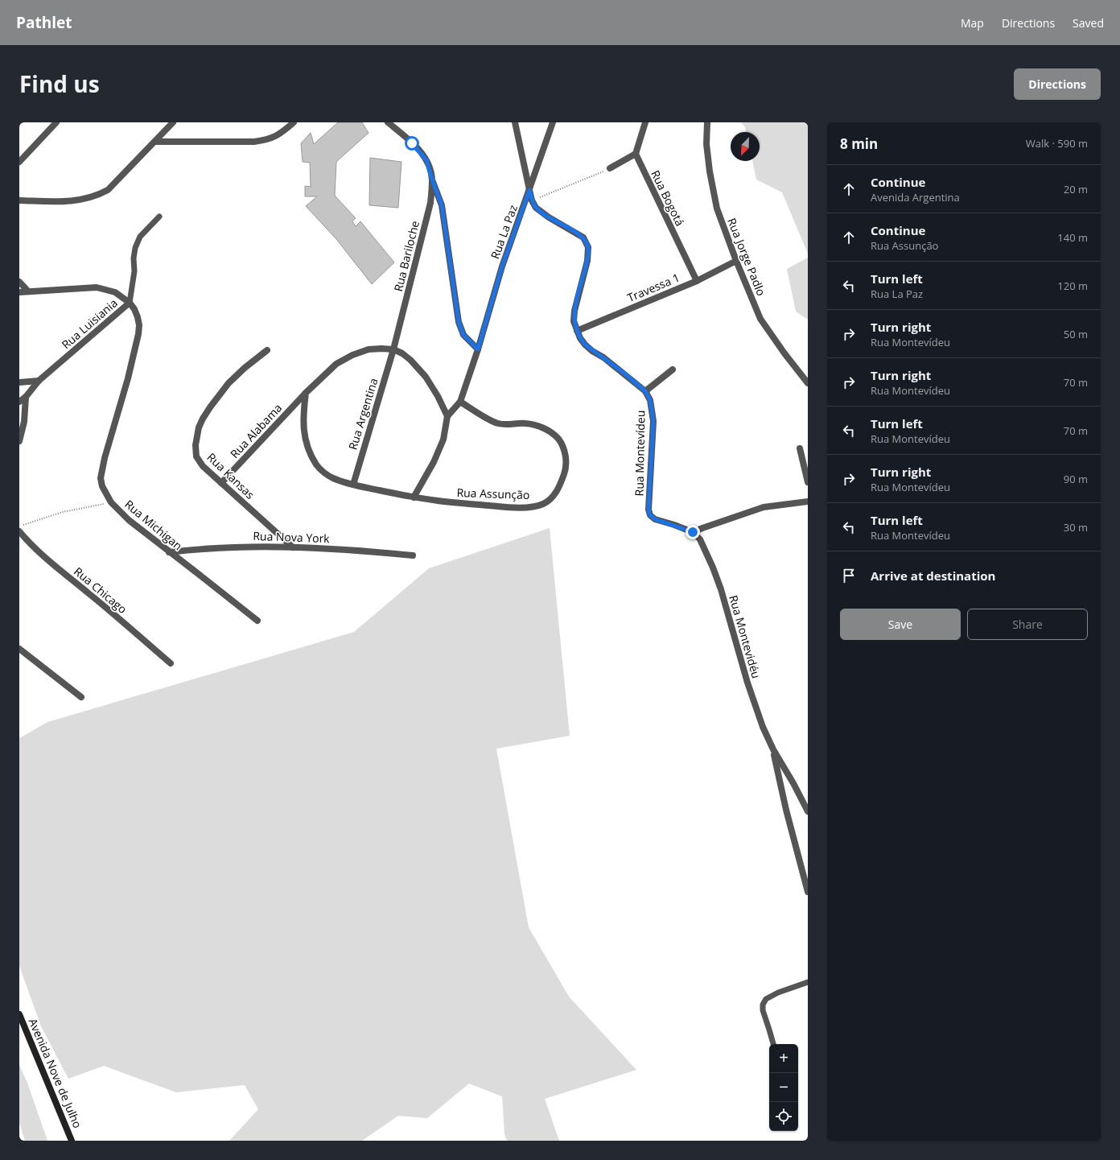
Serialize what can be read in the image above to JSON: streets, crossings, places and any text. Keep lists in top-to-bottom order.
{
  "streets": {
    "main road": ["Avenida Nove de Julho"],
    "street": [
      "Rua Bogotá",
      "Rua La Paz",
      "Rua Bariloche",
      "Rua Jorge Padlo",
      "Travessa 1",
      "Rua Luisiania",
      "Rua Argentina",
      "Rua Alabama",
      "Rua Montevídeu",
      "Rua Kansas",
      "Rua Assunção",
      "Rua Michigan",
      "Rua Nova York",
      "Rua Chicago",
      "Rua Montevidéu"
    ]
  },
  "crossings": [
    ["Rua Bogotá", "Travessa 1"],
    ["Rua La Paz", "Rua Montevídeu"],
    ["Rua Bariloche", "Rua Argentina"],
    ["Rua Bariloche", "Rua Alabama"],
    ["Rua Jorge Padlo", "Travessa 1"],
    ["Travessa 1", "Rua Montevídeu"],
    ["Rua Luisiania", "Rua Michigan"],
    ["Rua Argentina", "Rua Alabama"],
    ["Rua Argentina", "Rua Assunção"],
    ["Rua Alabama", "Rua Kansas"],
    ["Rua Alabama", "Rua Assunção"],
    ["Rua Montevídeu", "Rua Montevidéu"],
    ["Rua Kansas", "Rua Nova York"],
    ["Rua Michigan", "Rua Nova York"]
  ],
  "north": "bottom left",
  "page": {
    "header": "Pathlet",
    "nav": ["Map", "Directions", "Saved"],
    "title": "Find us",
    "buttons": [
      "Directions",
      ["Save", "Share"]
    ],
    "heading": ["8 min", "Walk · 590 m"],
    "list": [
      ["Continue", "Avenida Argentina", "20 m"],
      ["Continue", "Rua Assunção", "140 m"],
      ["Turn left", "Rua La Paz", "120 m"],
      ["Turn right", "Rua Montevídeu", "50 m"],
      ["Turn right", "Rua Montevídeu", "70 m"],
      ["Turn left", "Rua Montevídeu", "70 m"],
      ["Turn right", "Rua Montevídeu", "90 m"],
      ["Turn left", "Rua Montevídeu", "30 m"],
      "Arrive at destination"
    ],
    "map_buttons": ["+", "−"]
  }
}
